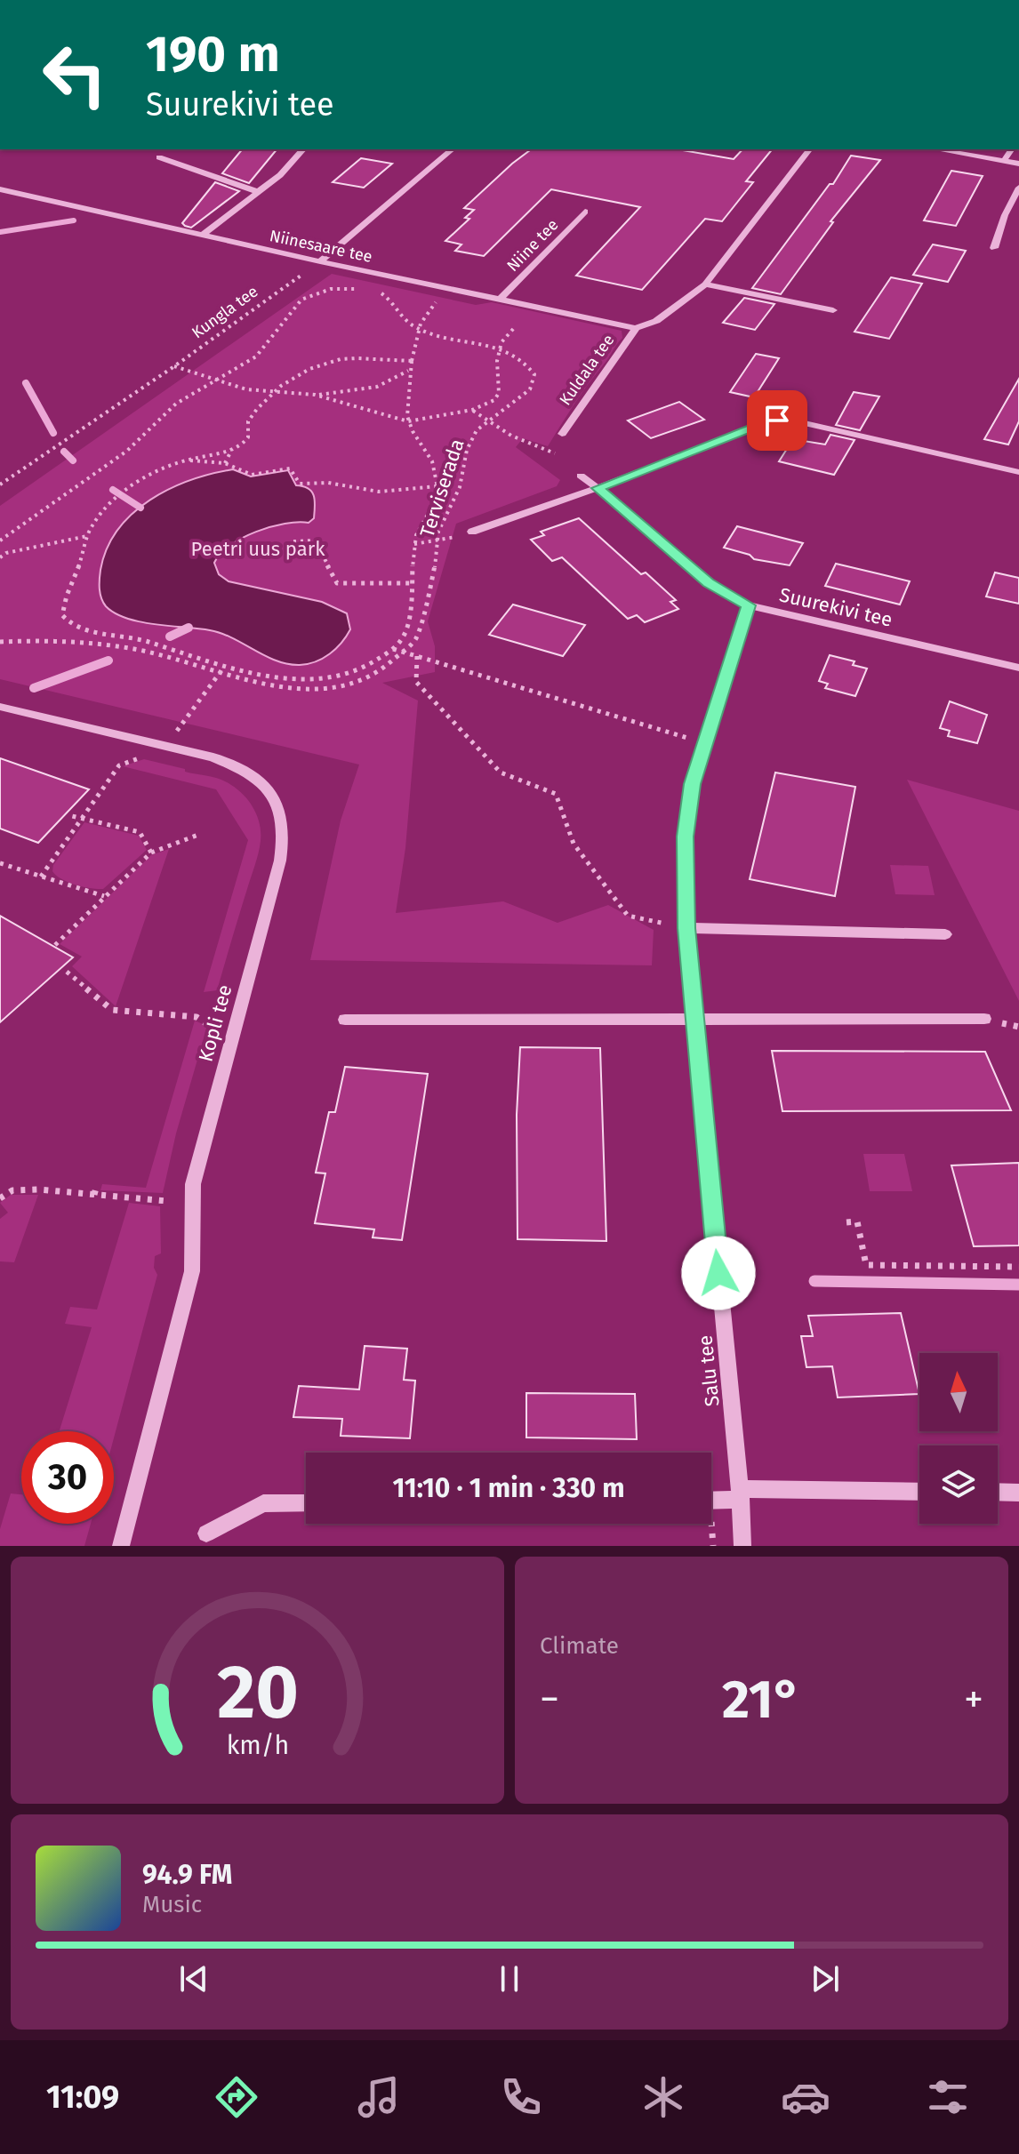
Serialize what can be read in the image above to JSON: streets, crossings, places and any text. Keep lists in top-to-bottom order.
{
  "streets": {
    "street": [
      "Niine tee",
      "Niinesaare tee",
      "Kuldala tee",
      "Suurekivi tee",
      "Kopli tee",
      "Salu tee"
    ],
    "path": ["Kungla tee", "Terviserada"]
  },
  "crossings": [
    ["Niine tee", "Niinesaare tee"],
    ["Niinesaare tee", "Kungla tee"],
    ["Niinesaare tee", "Kuldala tee"],
    ["Suurekivi tee", "Salu tee"]
  ],
  "parks": ["Peetri uus park"],
  "north": "top",
  "page": {
    "turn": ["190 m", "Suurekivi tee"],
    "limit": "30",
    "trip": "11:10 · 1 min · 330 m",
    "tile": "Climate",
    "heat": ["−", "21°", "+"],
    "song": ["94.9 FM", "Music"],
    "tabs": "11:09",
    "gauge": ["20", "km/h"]
  }
}
